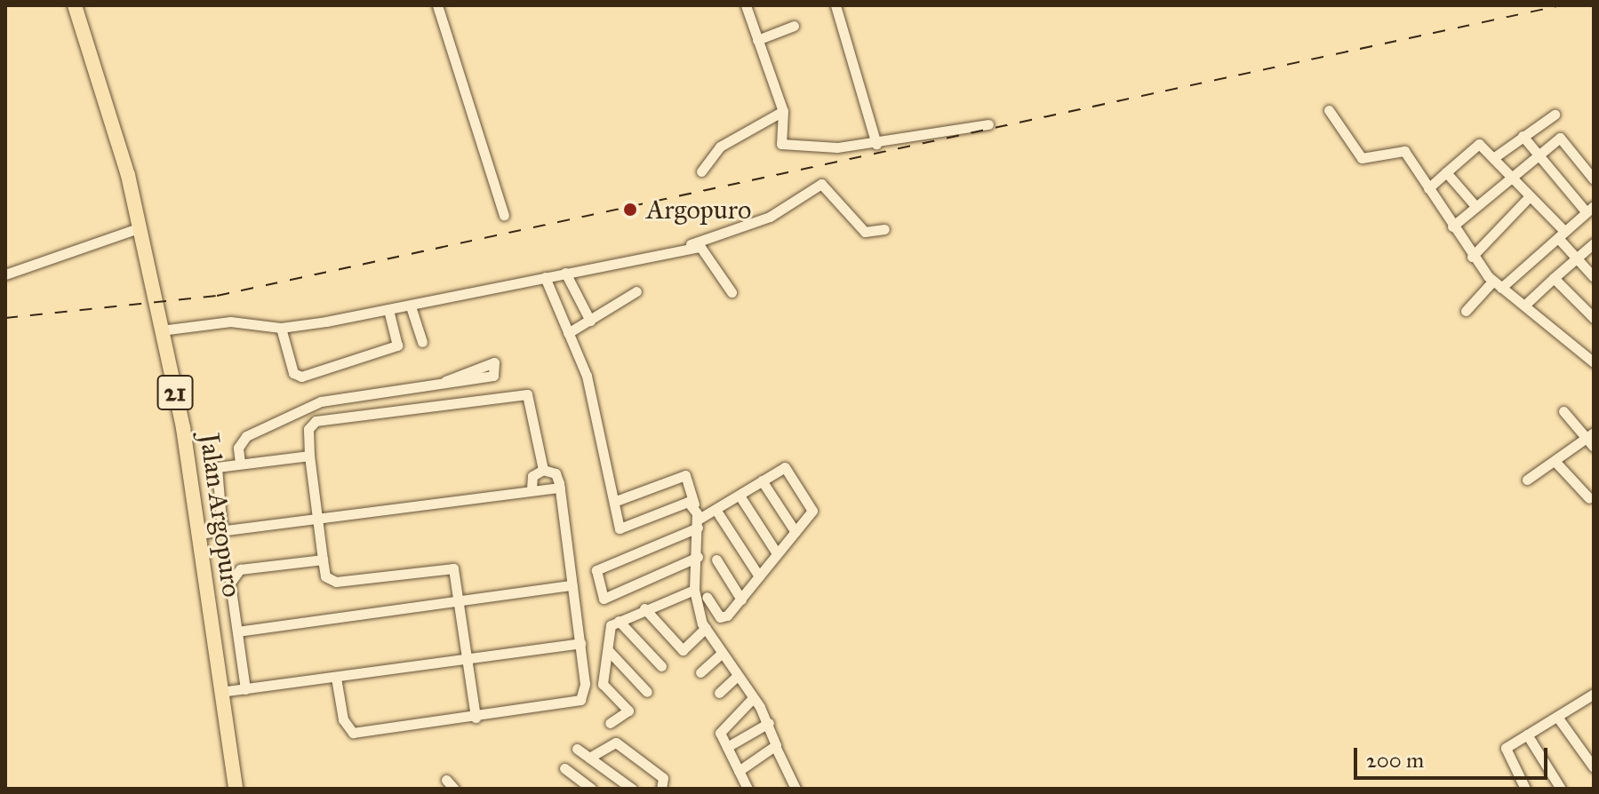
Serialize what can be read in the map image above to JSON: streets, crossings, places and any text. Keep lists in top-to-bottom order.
{
  "streets": {
    "highway": ["21", "Jalan Argopuro"]
  },
  "places": ["Argopuro"],
  "scale_bar": "200 m"
}
